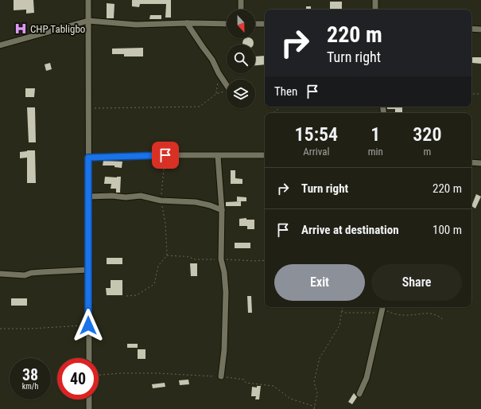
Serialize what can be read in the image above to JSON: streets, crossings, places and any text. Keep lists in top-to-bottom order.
{
  "places": {
    "hospital": ["CHP Tabligbo"]
  },
  "north": "bottom",
  "page": {
    "turn": ["220 m", "Turn right"],
    "then": "Then",
    "eta": [
      "15:54",
      "Arrival",
      "1",
      "min",
      "320",
      "m"
    ],
    "list": [
      {
        "name": "Turn right",
        "value": "220 m"
      },
      {
        "name": "Arrive at destination",
        "value": "100 m"
      }
    ],
    "buttons": ["Exit", "Share"],
    "speed": "38 km/h",
    "limit": "40"
  }
}
